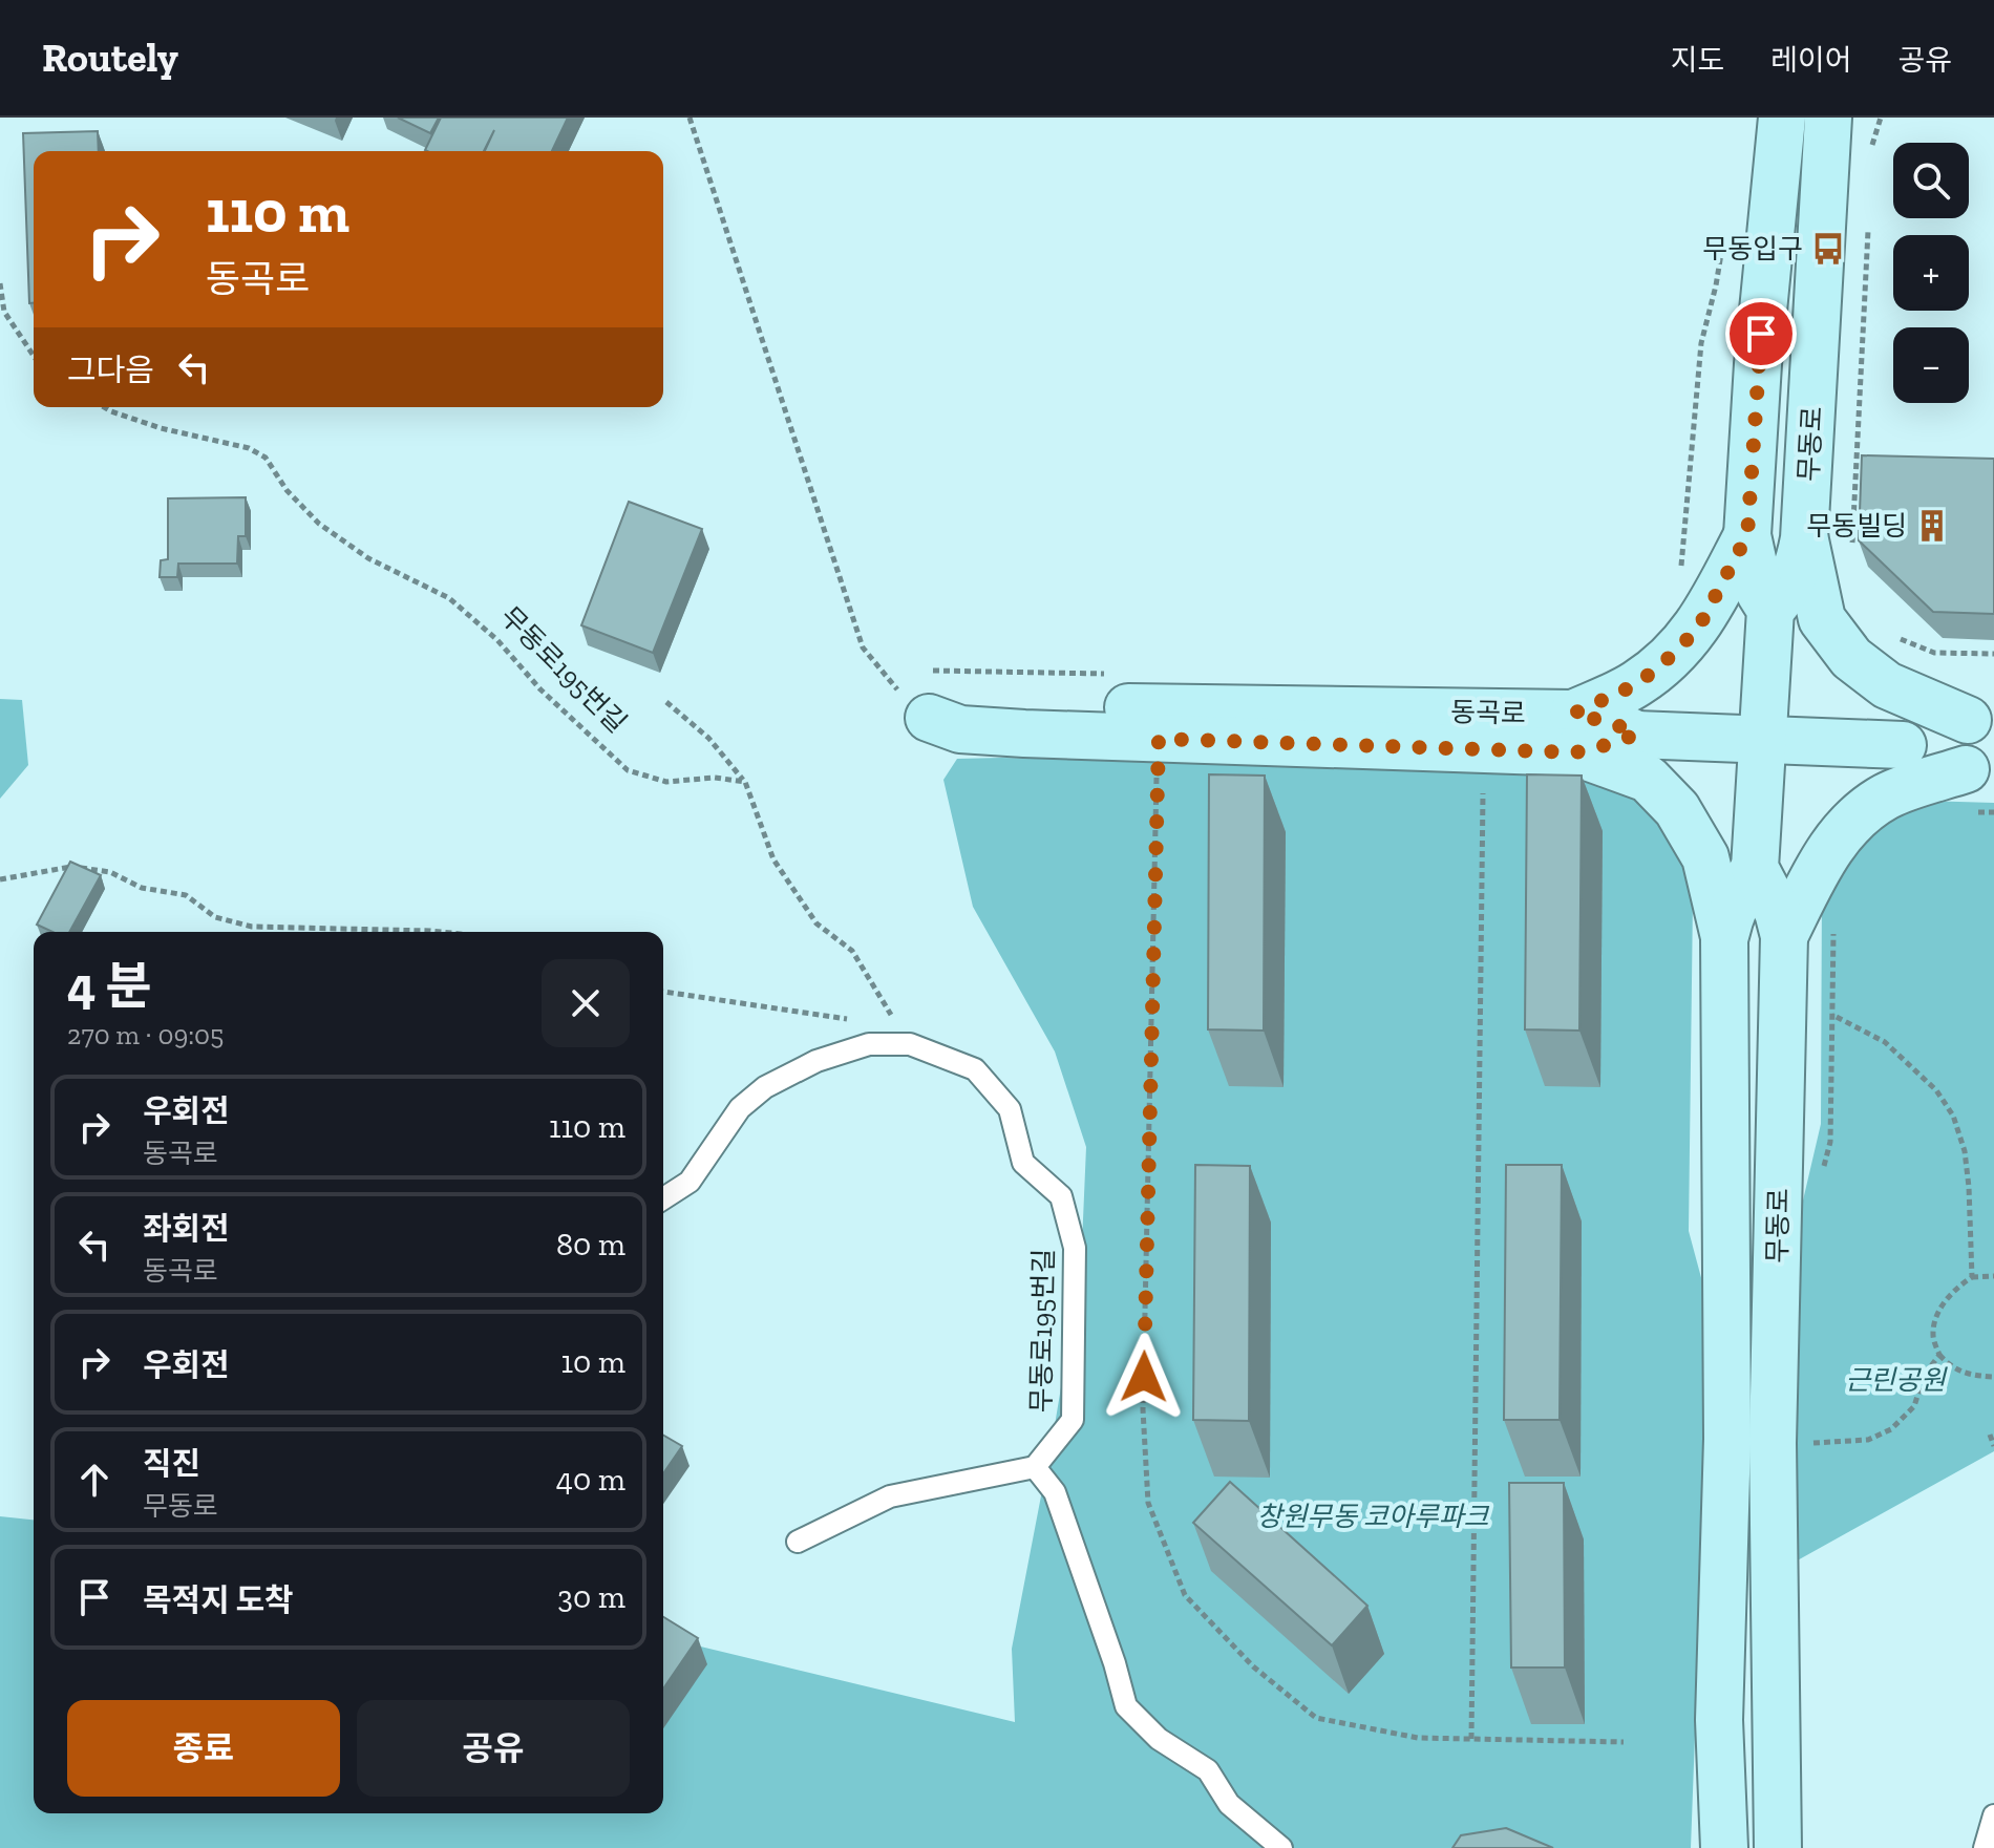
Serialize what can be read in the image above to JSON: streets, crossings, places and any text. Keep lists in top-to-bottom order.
{
  "streets": {
    "main road": ["무동로", "동곡로"],
    "lane": ["무동로195번길"]
  },
  "crossings": [
    ["무동로", "동곡로"]
  ],
  "parks": ["근린공원", "창원무동 코아루파크"],
  "places": {
    "bus stop": ["무동입구"],
    "building": ["무동빌딩"]
  },
  "page": {
    "header": "Routely",
    "nav": ["지도", "레이어", "공유"],
    "map_buttons": ["+", "−"],
    "turn": ["110 m", "동곡로"],
    "then": "그다음",
    "heading": ["4 분", "270 m · 09:05"],
    "list": [
      {
        "name": "우회전",
        "note": "동곡로",
        "value": "110 m"
      },
      {
        "name": "좌회전",
        "note": "동곡로",
        "value": "80 m"
      },
      {
        "name": "우회전",
        "value": "10 m"
      },
      {
        "name": "직진",
        "note": "무동로",
        "value": "40 m"
      },
      {
        "name": "목적지 도착",
        "value": "30 m"
      }
    ],
    "buttons": ["종료", "공유"]
  }
}
